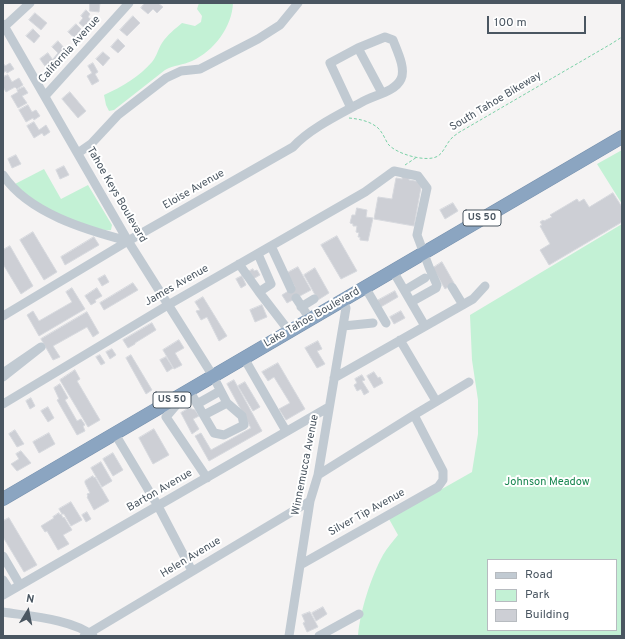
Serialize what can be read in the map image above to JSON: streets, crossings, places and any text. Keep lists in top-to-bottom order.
{
  "streets": {
    "highway": ["US 50", "Lake Tahoe Boulevard"],
    "street": [
      "California Avenue",
      "Eloise Avenue",
      "Tahoe Keys Boulevard",
      "James Avenue",
      "Winnemucca Avenue",
      "Barton Avenue",
      "Silver Tip Avenue",
      "Helen Avenue"
    ],
    "path": ["South Tahoe Bikeway"]
  },
  "crossings": [
    ["California Avenue", "Tahoe Keys Boulevard"],
    ["South Tahoe Bikeway", "Eloise Avenue"],
    ["Eloise Avenue", "Tahoe Keys Boulevard"],
    ["Tahoe Keys Boulevard", "James Avenue"],
    ["Tahoe Keys Boulevard", "Lake Tahoe Boulevard"],
    ["Lake Tahoe Boulevard", "Winnemucca Avenue"],
    ["Winnemucca Avenue", "Barton Avenue"],
    ["Winnemucca Avenue", "Silver Tip Avenue"],
    ["Winnemucca Avenue", "Helen Avenue"]
  ],
  "parks": ["Johnson Meadow"],
  "legend": ["Road", "Park", "Building"],
  "scale_bar": "100 m",
  "north": "top"
}
